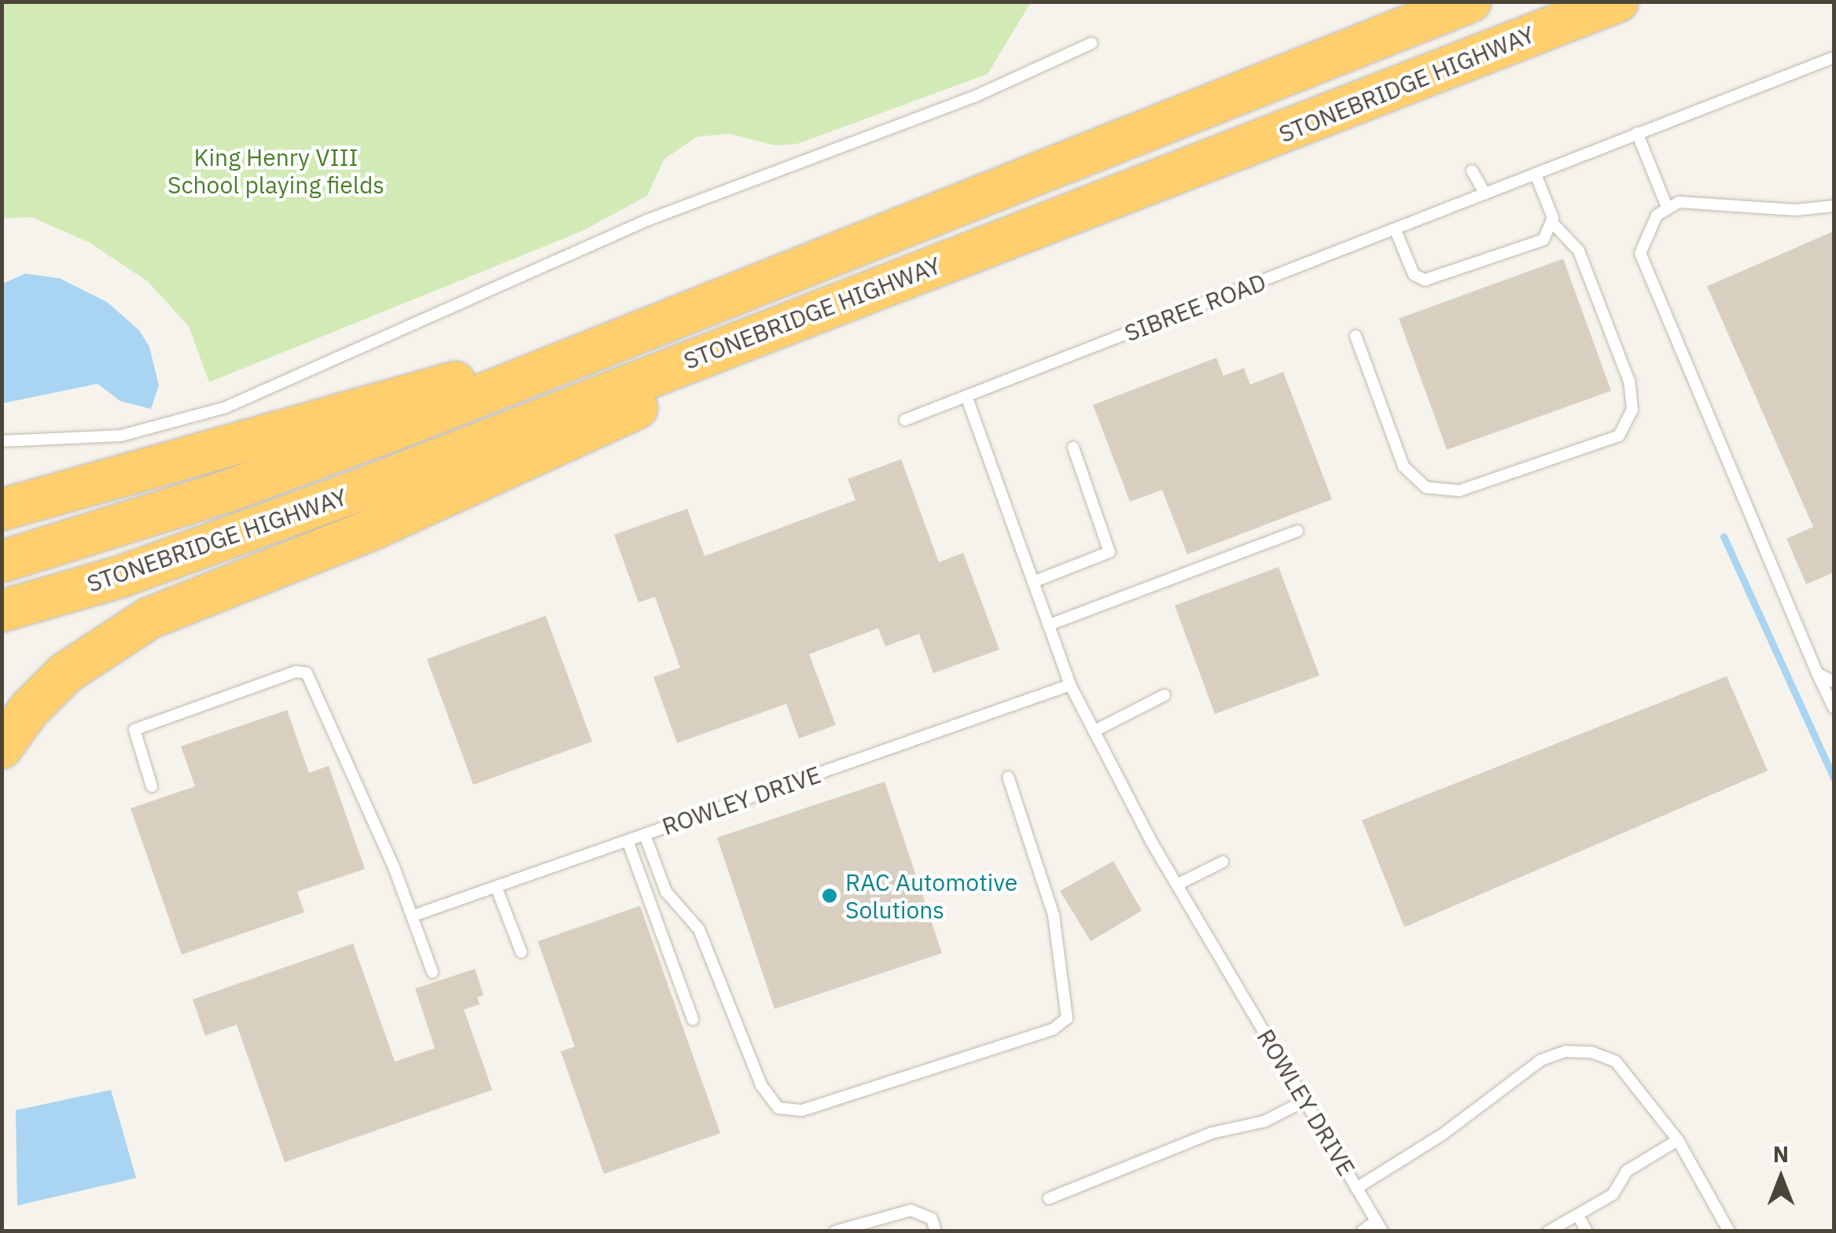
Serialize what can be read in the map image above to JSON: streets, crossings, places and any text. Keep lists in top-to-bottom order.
{
  "streets": {
    "highway": ["STONEBRIDGE HIGHWAY"],
    "lane": ["SIBREE ROAD", "ROWLEY DRIVE"]
  },
  "crossings": [
    ["SIBREE ROAD", "ROWLEY DRIVE"]
  ],
  "parks": ["King Henry VIII School playing fields"],
  "places": ["RAC Automotive Solutions"],
  "north": "top"
}
